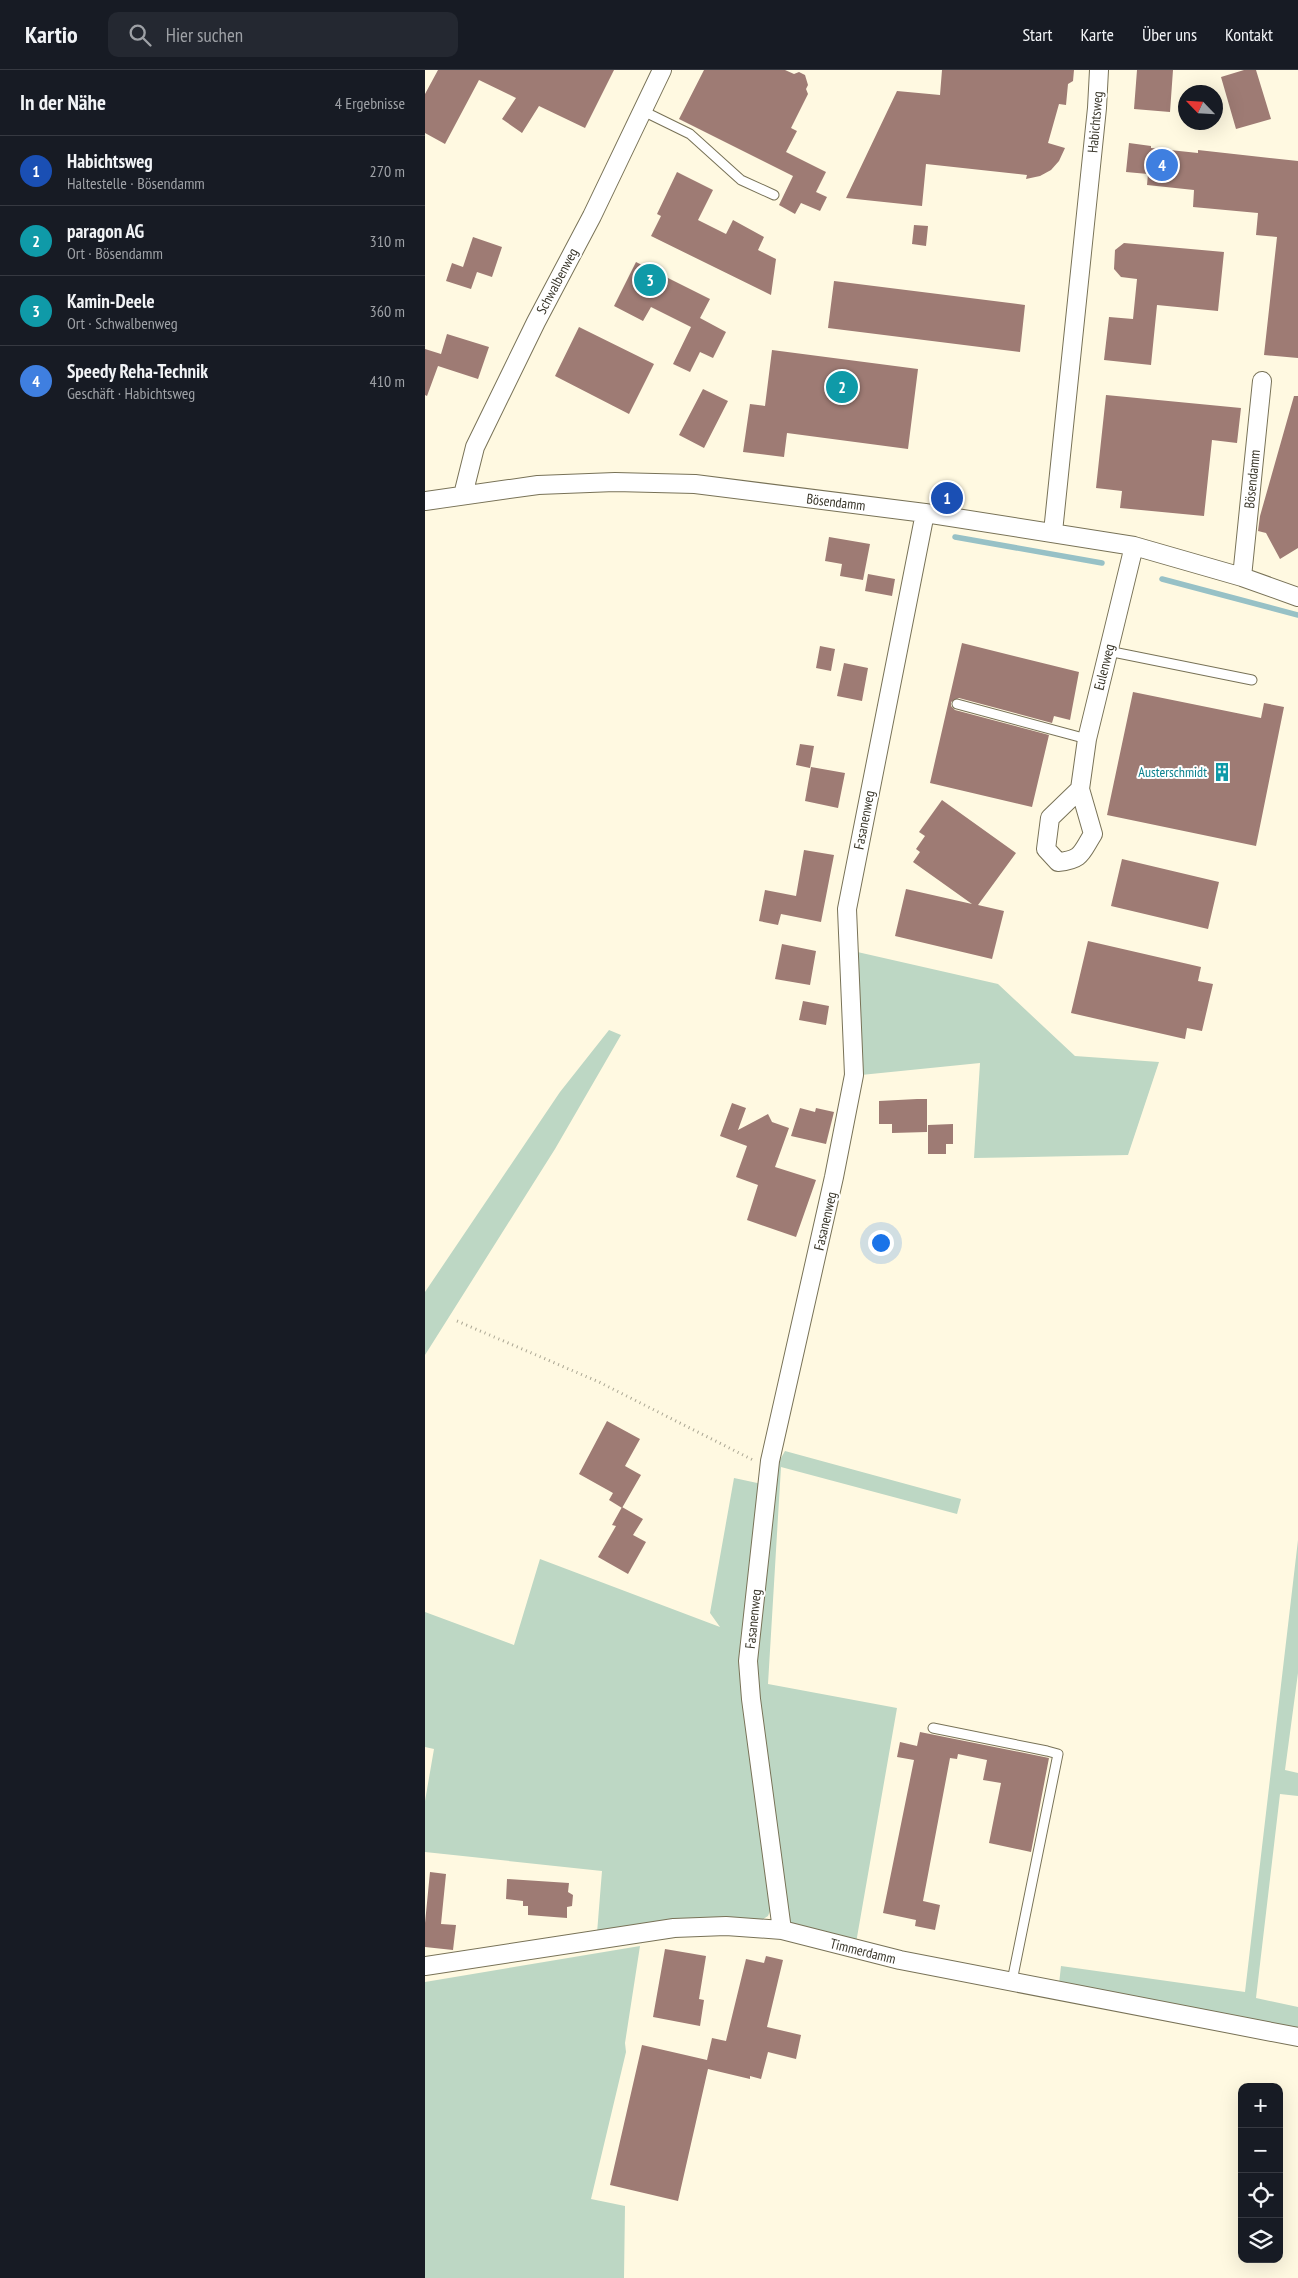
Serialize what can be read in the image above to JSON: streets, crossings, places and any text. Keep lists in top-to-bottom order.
{
  "streets": {
    "street": [
      "Habichtsweg",
      "Schwalbenweg",
      "Bösendamm",
      "Eulenweg",
      "Fasanenweg",
      "Timmerdamm"
    ]
  },
  "crossings": [
    ["Habichtsweg", "Bösendamm"],
    ["Schwalbenweg", "Bösendamm"],
    ["Bösendamm", "Eulenweg"],
    ["Bösendamm", "Fasanenweg"],
    ["Fasanenweg", "Timmerdamm"]
  ],
  "places": {
    "building": ["Austerschmidt"]
  },
  "north": "top left",
  "page": {
    "header": "Kartio",
    "search": "Hier suchen",
    "nav": [
      "Start",
      "Karte",
      "Über uns",
      "Kontakt"
    ],
    "heading": ["In der Nähe", "4 Ergebnisse"],
    "list": [
      {
        "mark": "1",
        "name": "Habichtsweg",
        "note": "Haltestelle · Bösendamm",
        "value": "270 m"
      },
      {
        "mark": "2",
        "name": "paragon AG",
        "note": "Ort · Bösendamm",
        "value": "310 m"
      },
      {
        "mark": "3",
        "name": "Kamin-Deele",
        "note": "Ort · Schwalbenweg",
        "value": "360 m"
      },
      {
        "mark": "4",
        "name": "Speedy Reha-Technik",
        "note": "Geschäft · Habichtsweg",
        "value": "410 m"
      }
    ],
    "pins": [
      "4",
      "3",
      "2",
      "1"
    ],
    "map_buttons": ["+", "−"]
  }
}
